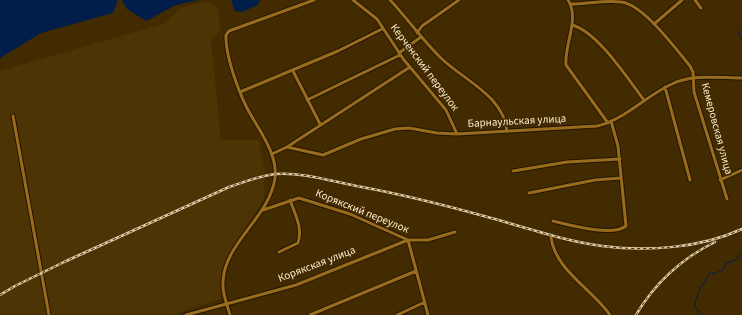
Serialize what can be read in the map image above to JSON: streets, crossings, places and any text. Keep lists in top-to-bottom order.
{
  "streets": {
    "street": [
      "Керченский переулок",
      "Барнаульская улица",
      "Кемеровская улица",
      "Корякский переулок",
      "Корякская улица"
    ]
  },
  "crossings": [
    ["Керченский переулок", "Барнаульская улица"],
    ["Барнаульская улица", "Кемеровская улица"],
    ["Корякский переулок", "Корякская улица"]
  ]
}
